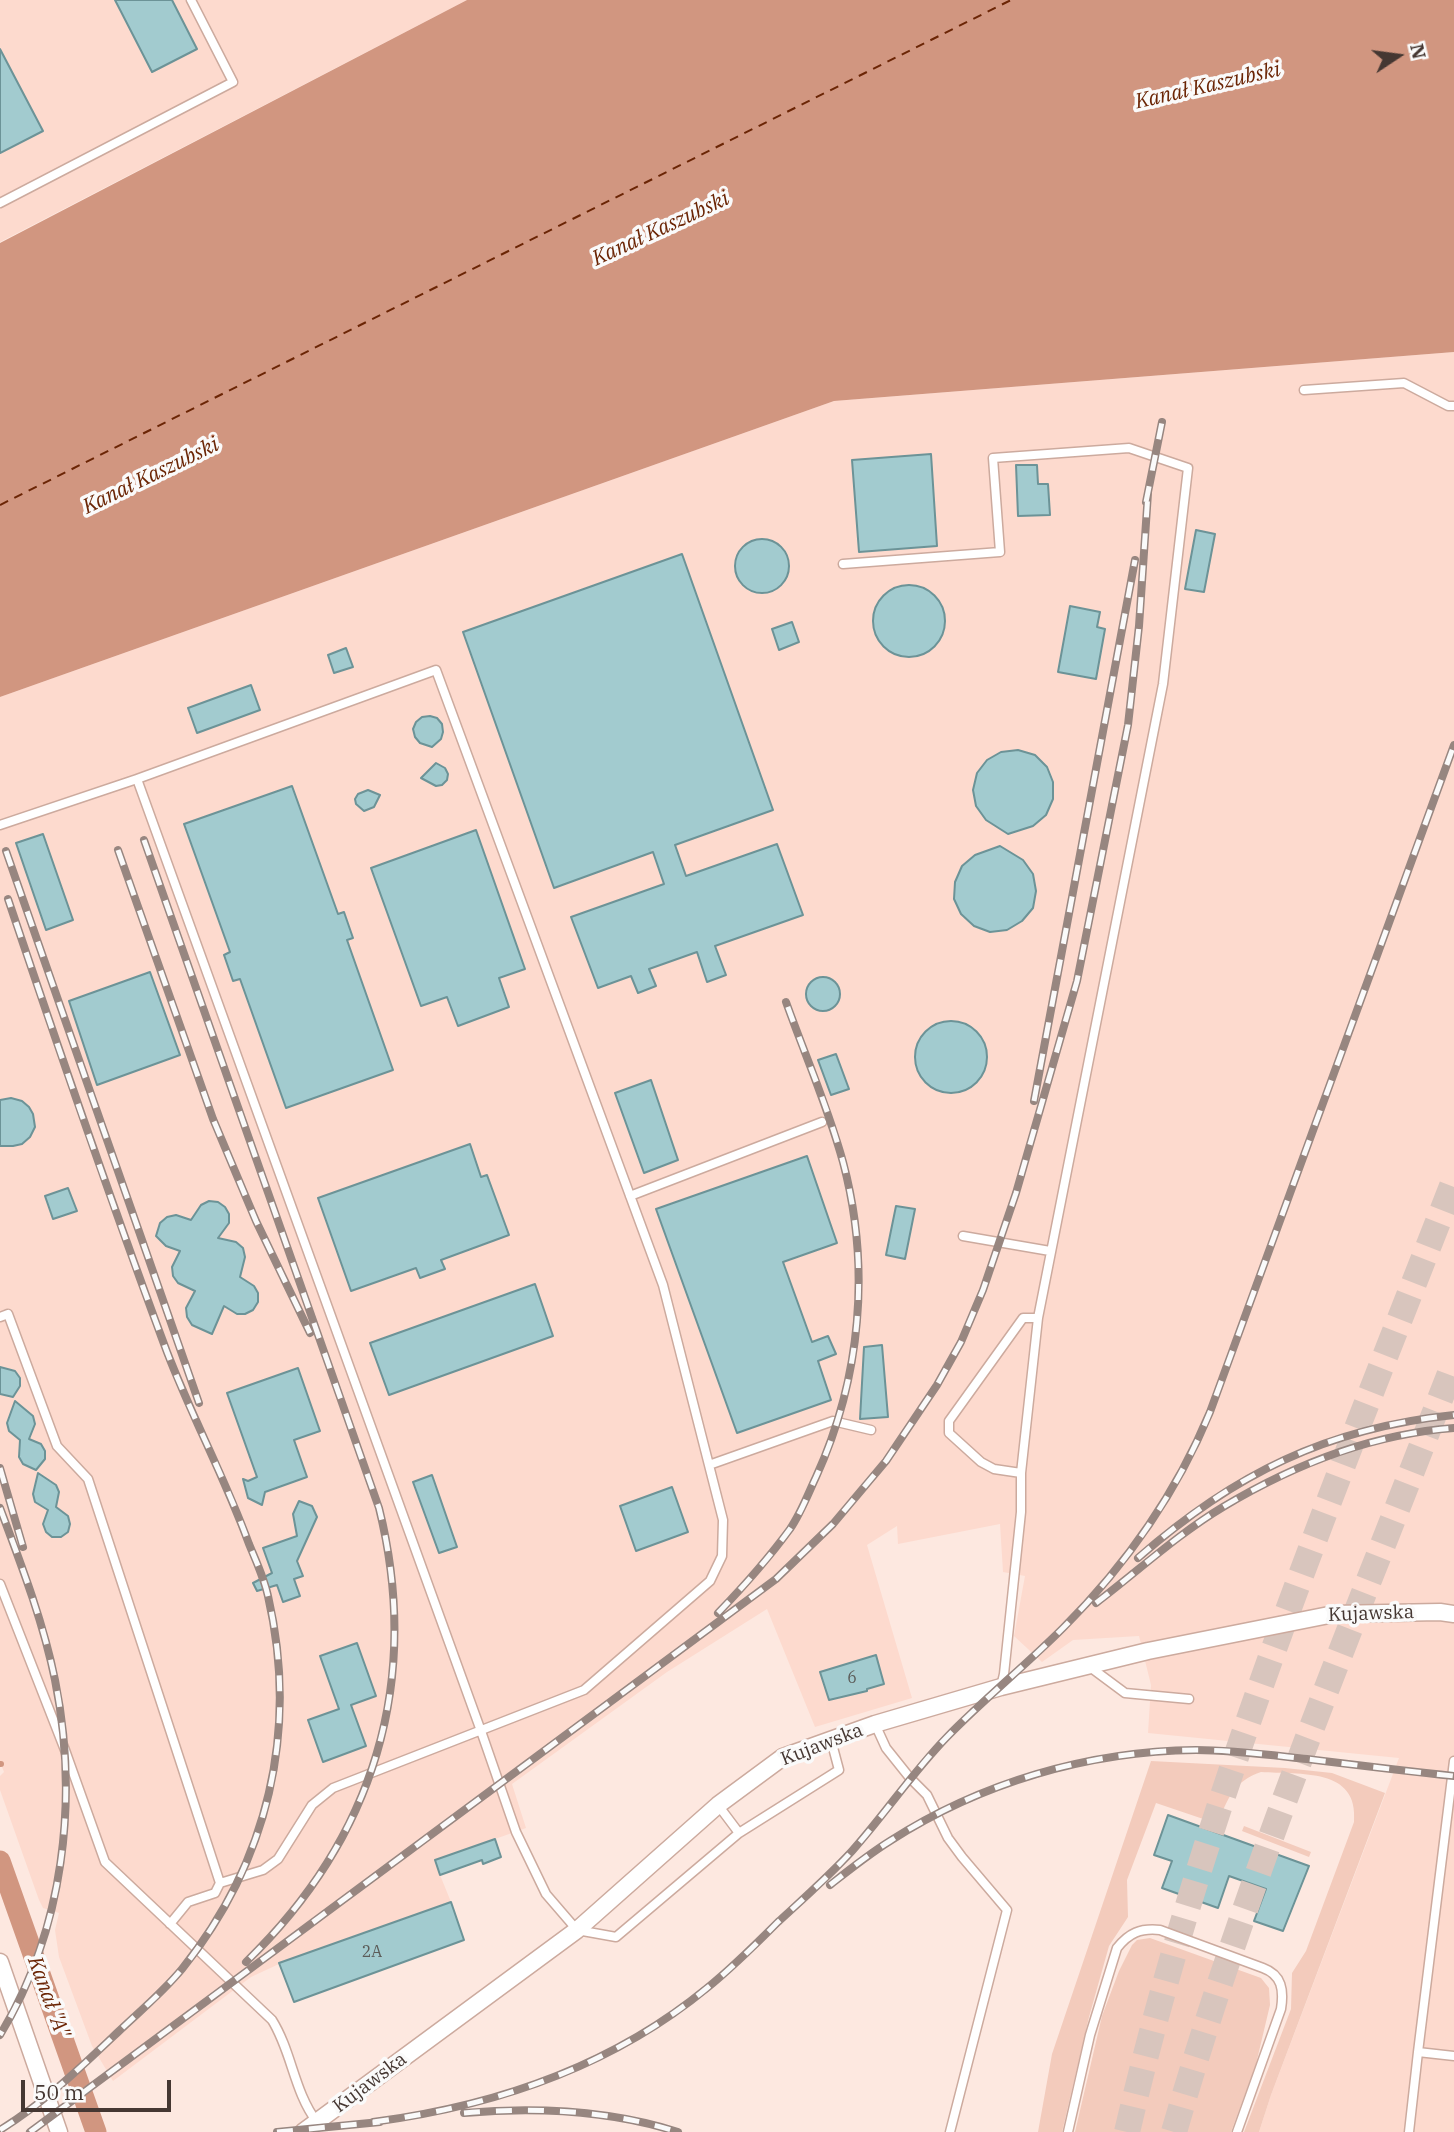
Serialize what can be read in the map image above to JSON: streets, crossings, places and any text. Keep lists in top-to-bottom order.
{
  "streets": {
    "street": ["Kujawska"]
  },
  "water": ["Kanał Kaszubski", "Kanał \"A\""],
  "house_numbers": ["6", "2A"],
  "scale_bar": "50 m",
  "north": "right"
}
